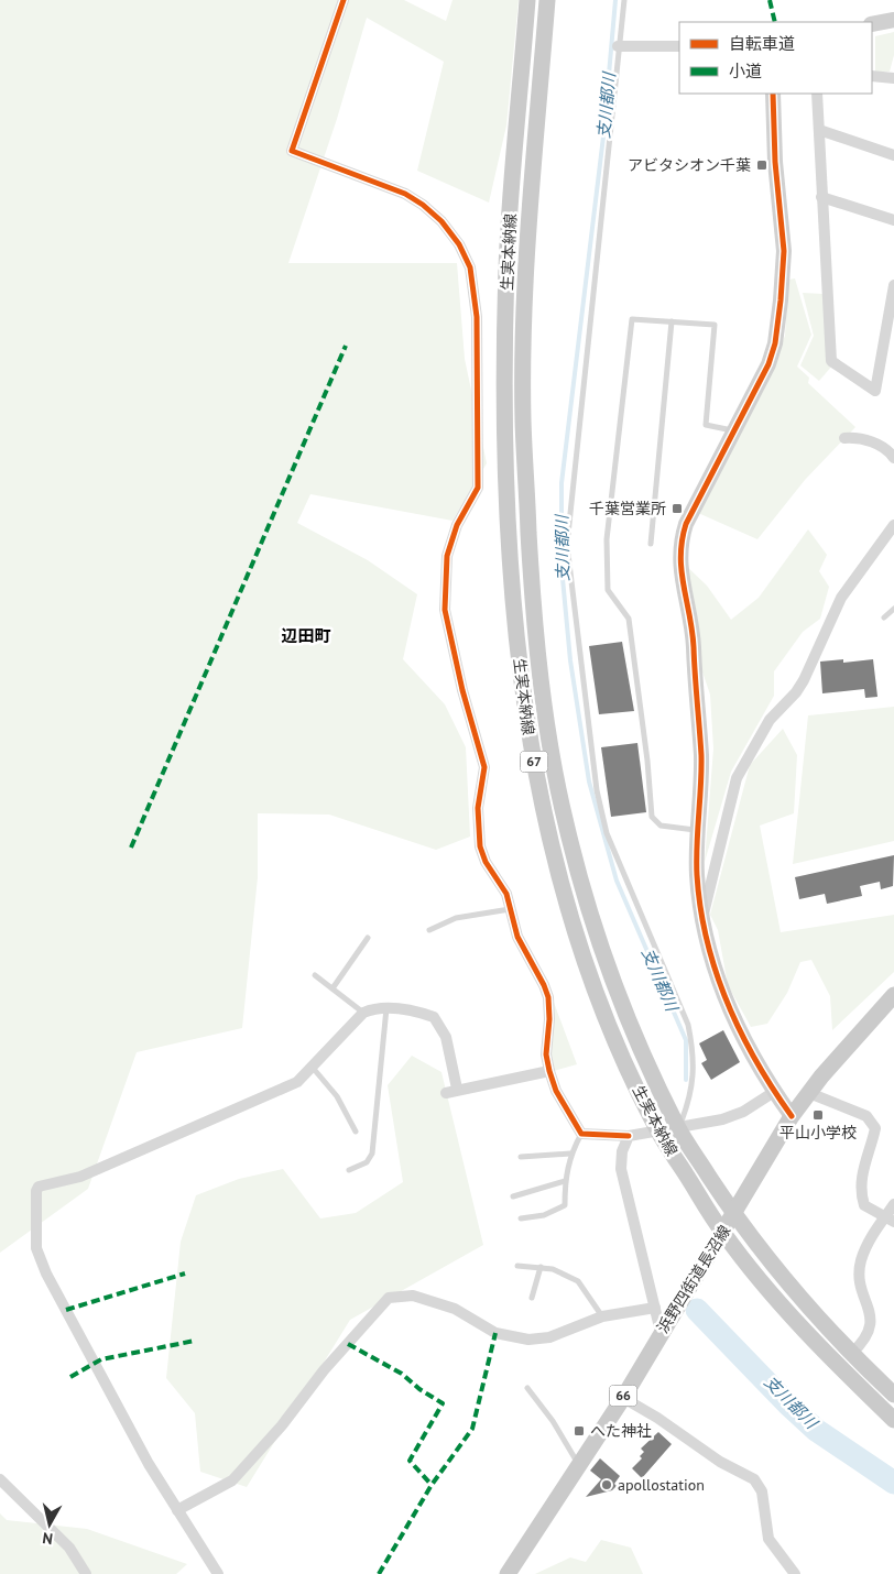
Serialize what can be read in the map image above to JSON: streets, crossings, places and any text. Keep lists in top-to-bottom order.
{
  "streets": {
    "main road": [
      "生実本納線",
      "67",
      "浜野四街道長沼線",
      "66"
    ]
  },
  "crossings": [
    ["生実本納線", "浜野四街道長沼線"]
  ],
  "districts": ["辺田町"],
  "water": ["支川都川"],
  "places": {
    "transit": [
      "アビタシオン千葉",
      "千葉営業所",
      "平山小学校",
      "へた神社"
    ],
    "other": ["apollostation"]
  },
  "legend": ["自転車道", "小道"],
  "north": "bottom"
}
